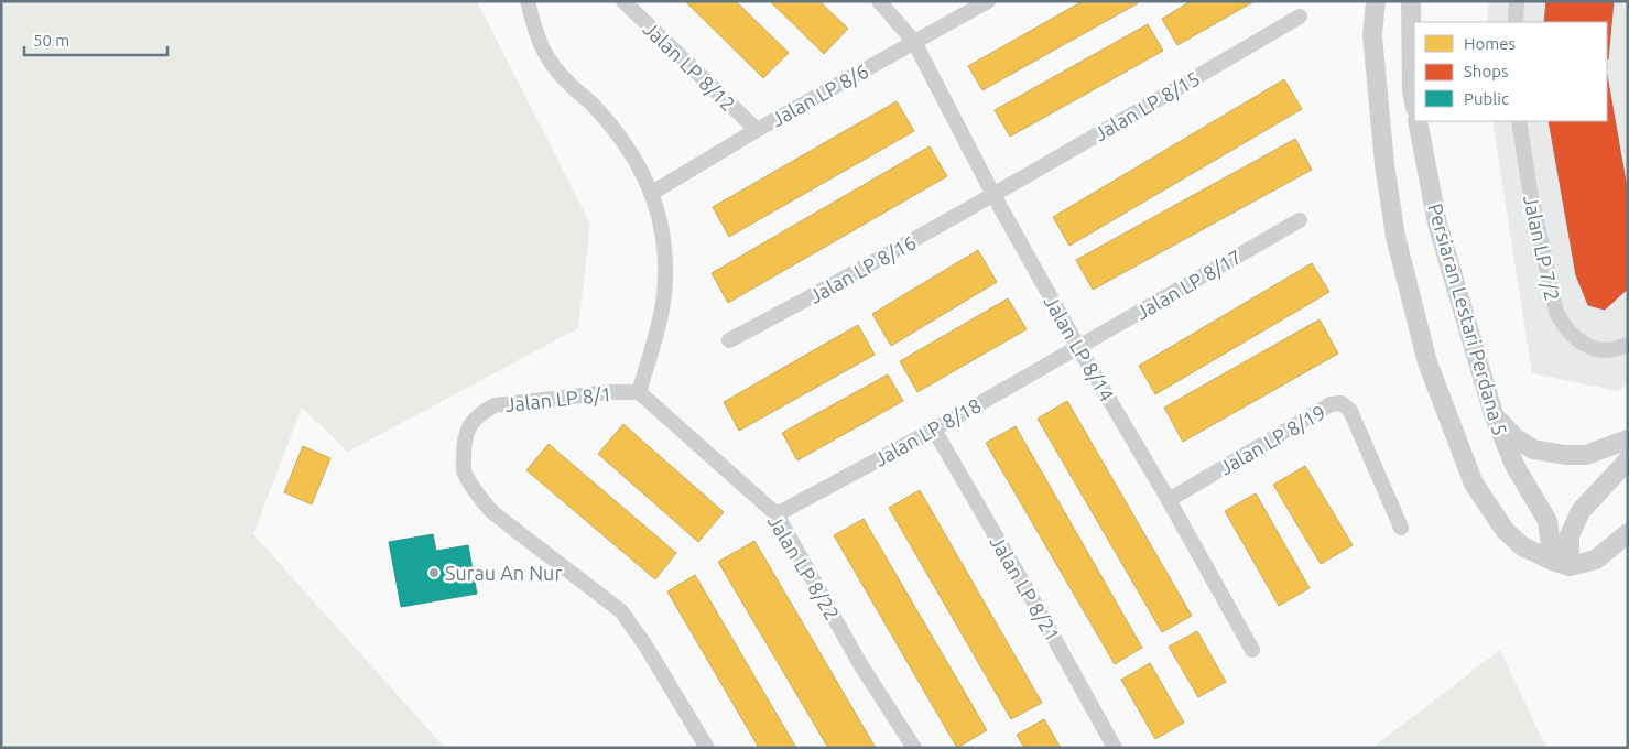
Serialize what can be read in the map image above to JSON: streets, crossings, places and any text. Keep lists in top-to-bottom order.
{
  "streets": {
    "street": [
      "Jalan LP 8/12",
      "Jalan LP 8/6",
      "Jalan LP 8/15",
      "Jalan LP 7/2",
      "Jalan LP 8/16",
      "Jalan LP 8/17",
      "Persiaran Lestari Perdana 5",
      "Jalan LP 8/14",
      "Jalan LP 8/1",
      "Jalan LP 8/18",
      "Jalan LP 8/19",
      "Jalan LP 8/22",
      "Jalan LP 8/21"
    ]
  },
  "crossings": [
    ["Jalan LP 8/12", "Jalan LP 8/6"],
    ["Jalan LP 8/6", "Jalan LP 8/14"],
    ["Jalan LP 8/6", "Jalan LP 8/1"],
    ["Jalan LP 8/15", "Jalan LP 8/16"],
    ["Jalan LP 8/15", "Jalan LP 8/14"],
    ["Jalan LP 8/16", "Jalan LP 8/14"],
    ["Jalan LP 8/17", "Jalan LP 8/14"],
    ["Jalan LP 8/17", "Jalan LP 8/18"],
    ["Jalan LP 8/14", "Jalan LP 8/18"],
    ["Jalan LP 8/14", "Jalan LP 8/19"],
    ["Jalan LP 8/1", "Jalan LP 8/22"],
    ["Jalan LP 8/18", "Jalan LP 8/22"],
    ["Jalan LP 8/18", "Jalan LP 8/21"]
  ],
  "places": ["Surau An Nur"],
  "legend": ["Homes", "Shops", "Public"],
  "scale_bar": "50 m"
}
